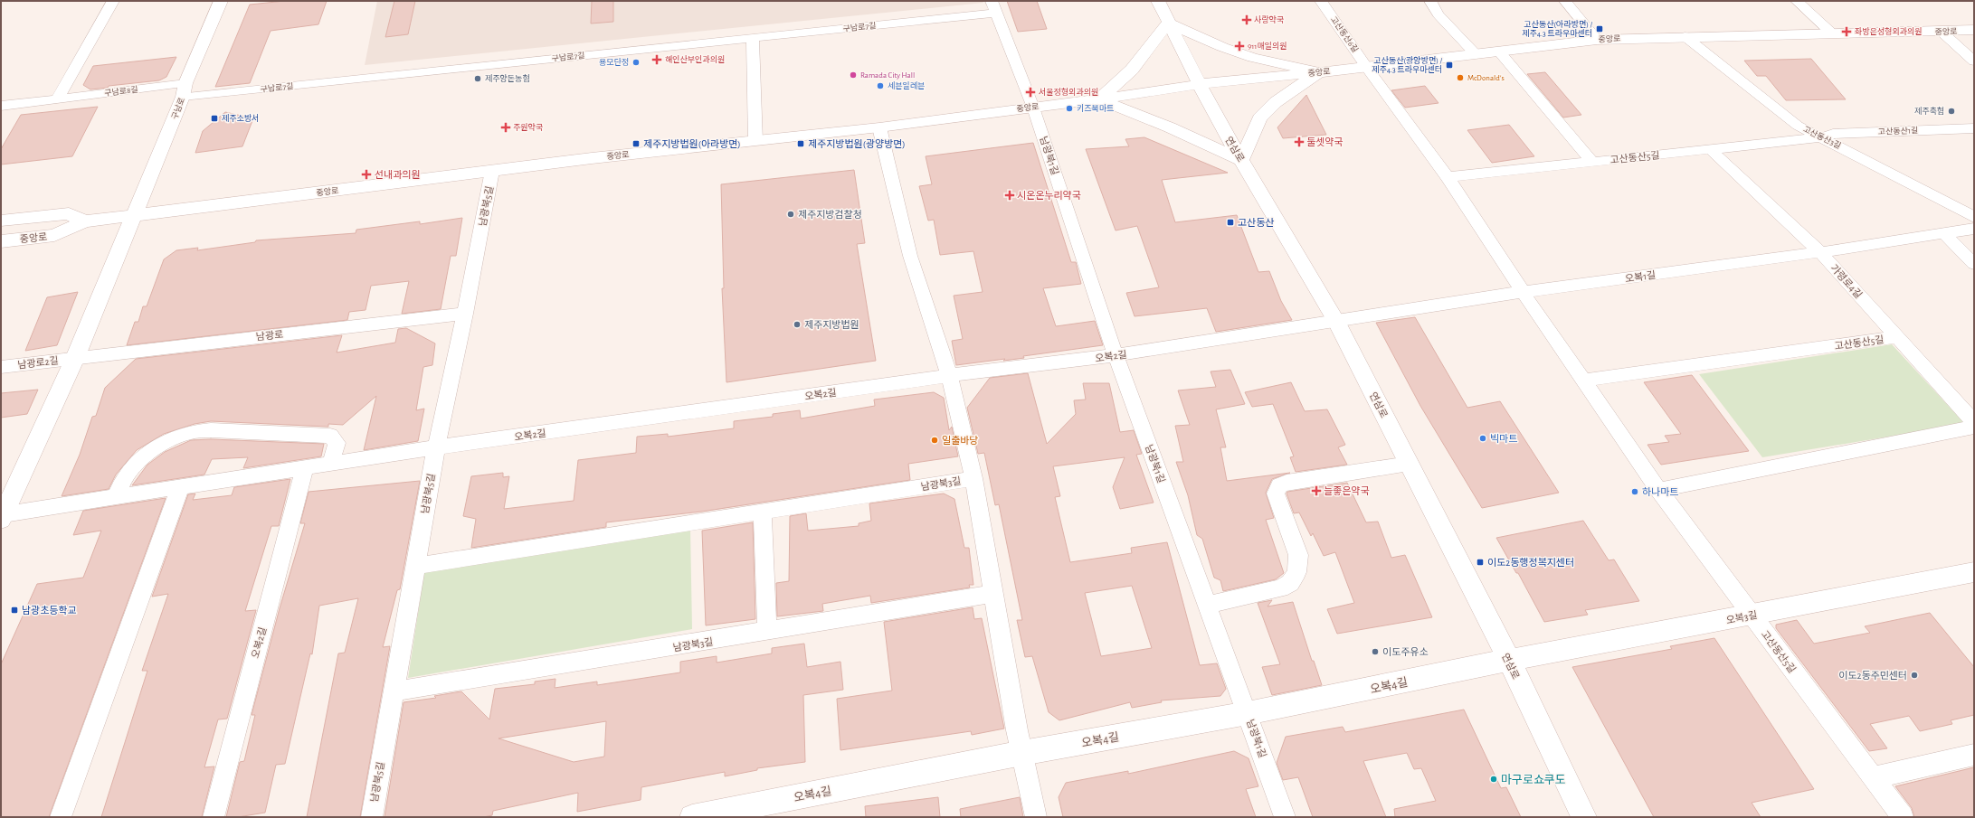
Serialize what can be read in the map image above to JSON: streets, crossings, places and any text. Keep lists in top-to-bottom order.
{
  "streets": {
    "main road": [
      "중앙로",
      "구남로",
      "연삼로",
      "오복3길",
      "오복4길"
    ],
    "street": [
      "구남로7길",
      "고산동산6길",
      "구남로8길",
      "고산동산1길",
      "고산동산3길",
      "남광북1길",
      "고산동산5길",
      "남광북5길",
      "오복1길",
      "가령로4길",
      "남광로",
      "오복2길",
      "남광로2길",
      "남광북3길"
    ]
  },
  "crossings": [
    ["구남로7길", "구남로8길"],
    ["구남로7길", "구남로"],
    ["중앙로", "고산동산6길"],
    ["중앙로", "구남로"],
    ["중앙로", "고산동산3길"],
    ["중앙로", "연삼로"],
    ["중앙로", "남광북1길"],
    ["중앙로", "고산동산5길"],
    ["중앙로", "남광북5길"],
    ["고산동산6길", "고산동산5길"],
    ["구남로8길", "구남로"],
    ["고산동산1길", "고산동산3길"],
    ["고산동산1길", "고산동산5길"],
    ["고산동산3길", "고산동산5길"],
    ["연삼로", "오복1길"],
    ["연삼로", "오복2길"],
    ["연삼로", "오복3길"],
    ["연삼로", "오복4길"],
    ["남광북1길", "오복2길"],
    ["남광북1길", "오복4길"],
    ["고산동산5길", "오복1길"],
    ["고산동산5길", "가령로4길"],
    ["고산동산5길", "오복3길"],
    ["남광북5길", "남광로"],
    ["남광북5길", "오복2길"],
    ["남광북5길", "남광북3길"],
    ["오복1길", "가령로4길"],
    ["오복1길", "오복2길"],
    ["남광로", "남광로2길"],
    ["오복3길", "오복4길"]
  ],
  "places": {
    "health": [
      "사랑약국",
      "좌방은성형외과의원",
      "911매일의원",
      "해인산부인과의원",
      "서울정형외과의원",
      "주원약국",
      "둘셋약국",
      "선내과의원",
      "시온온누리약국",
      "늘좋은약국"
    ],
    "transit": [
      "고산동산(아라방면) / 제주4.3 트라우마센터",
      "고산동산(광양방면) / 제주4.3 트라우마센터",
      "제주소방서",
      "제주지방법원(아라방면)",
      "제주지방법원(광양방면)",
      "고산동산",
      "이도2동행정복지센터",
      "남광초등학교"
    ],
    "other": [
      "용모단정",
      "Ramada City Hall",
      "McDonald's",
      "제주양돈농협",
      "세븐일레븐",
      "키즈북마트",
      "제주축협",
      "제주지방검찰청",
      "제주지방법원",
      "빅마트",
      "일출바당",
      "하나마트",
      "이도주유소",
      "이도2동주민센터",
      "마구로쇼쿠도"
    ]
  }
}
